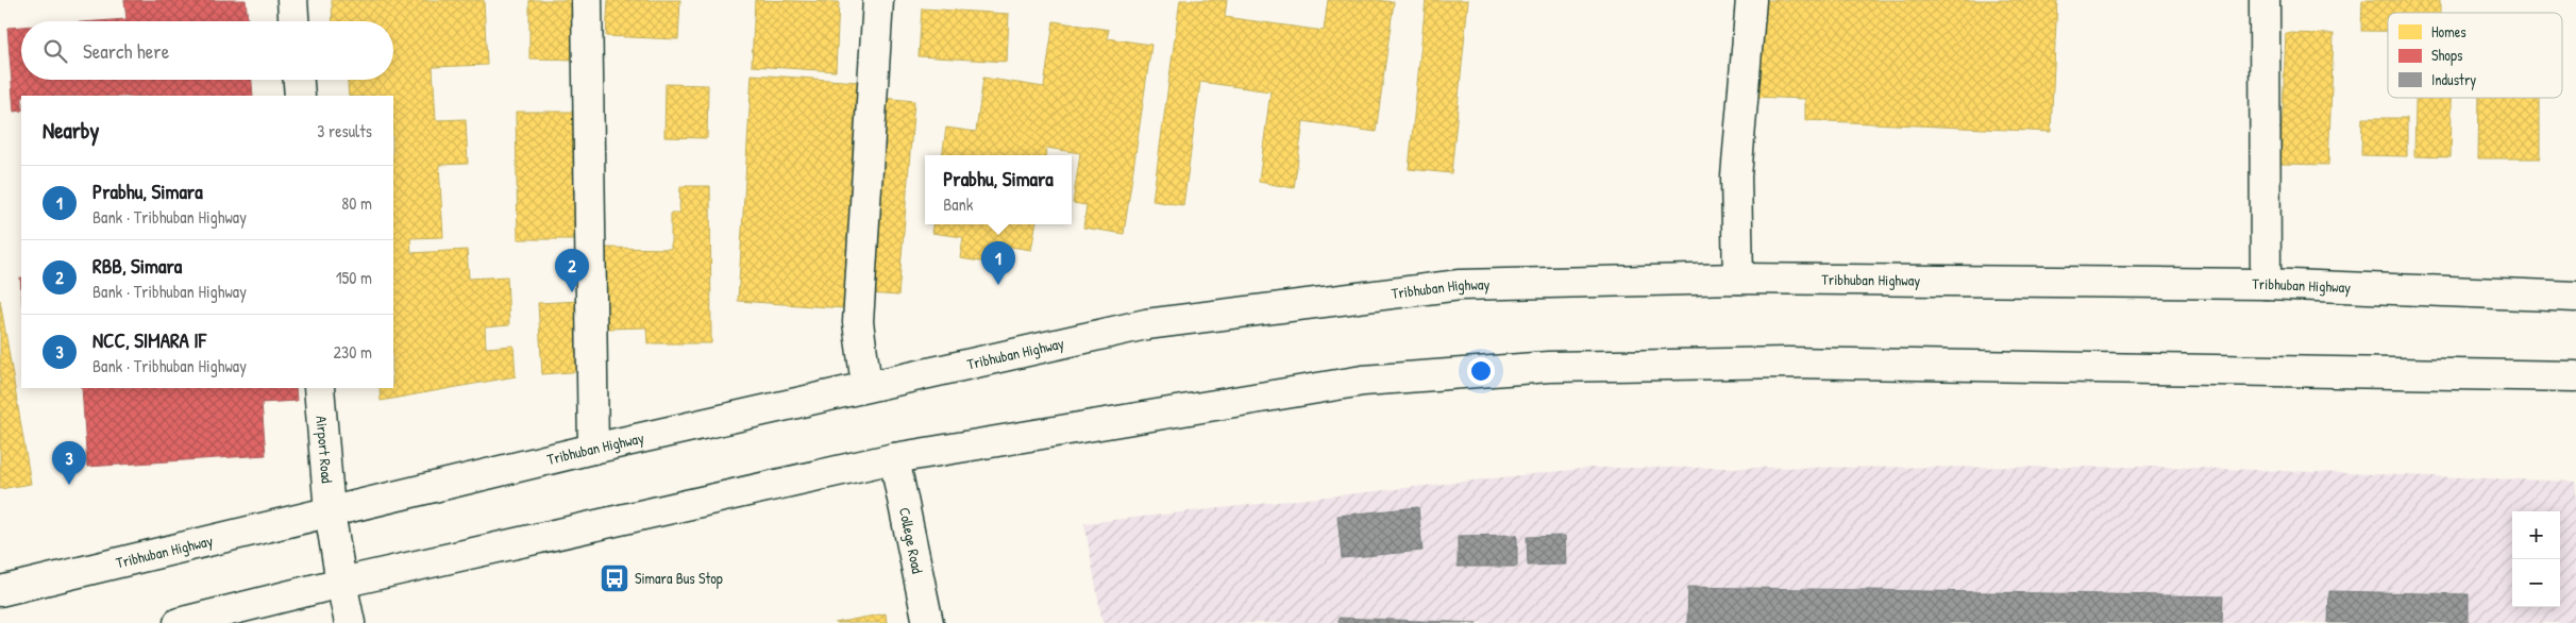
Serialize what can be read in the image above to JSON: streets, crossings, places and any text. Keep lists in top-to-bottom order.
{
  "streets": {
    "main road": ["Tribhuban Highway", "Airport Road", "College Road"]
  },
  "crossings": [
    ["Tribhuban Highway", "Airport Road"]
  ],
  "places": {
    "bus stop": ["Simara Bus Stop"]
  },
  "legend": ["Homes", "Shops", "Industry"],
  "page": {
    "search": "Search here",
    "heading": ["Nearby", "3 results"],
    "popup": ["Prabhu, Simara", "Bank"],
    "list": [
      {
        "mark": "1",
        "name": "Prabhu, Simara",
        "note": "Bank · Tribhuban Highway",
        "value": "80 m"
      },
      {
        "mark": "2",
        "name": "RBB, Simara",
        "note": "Bank · Tribhuban Highway",
        "value": "150 m"
      },
      {
        "mark": "3",
        "name": "NCC, SIMARA IF",
        "note": "Bank · Tribhuban Highway",
        "value": "230 m"
      }
    ],
    "pins": ["1", "2", "3"],
    "map_buttons": ["+", "−"]
  }
}
